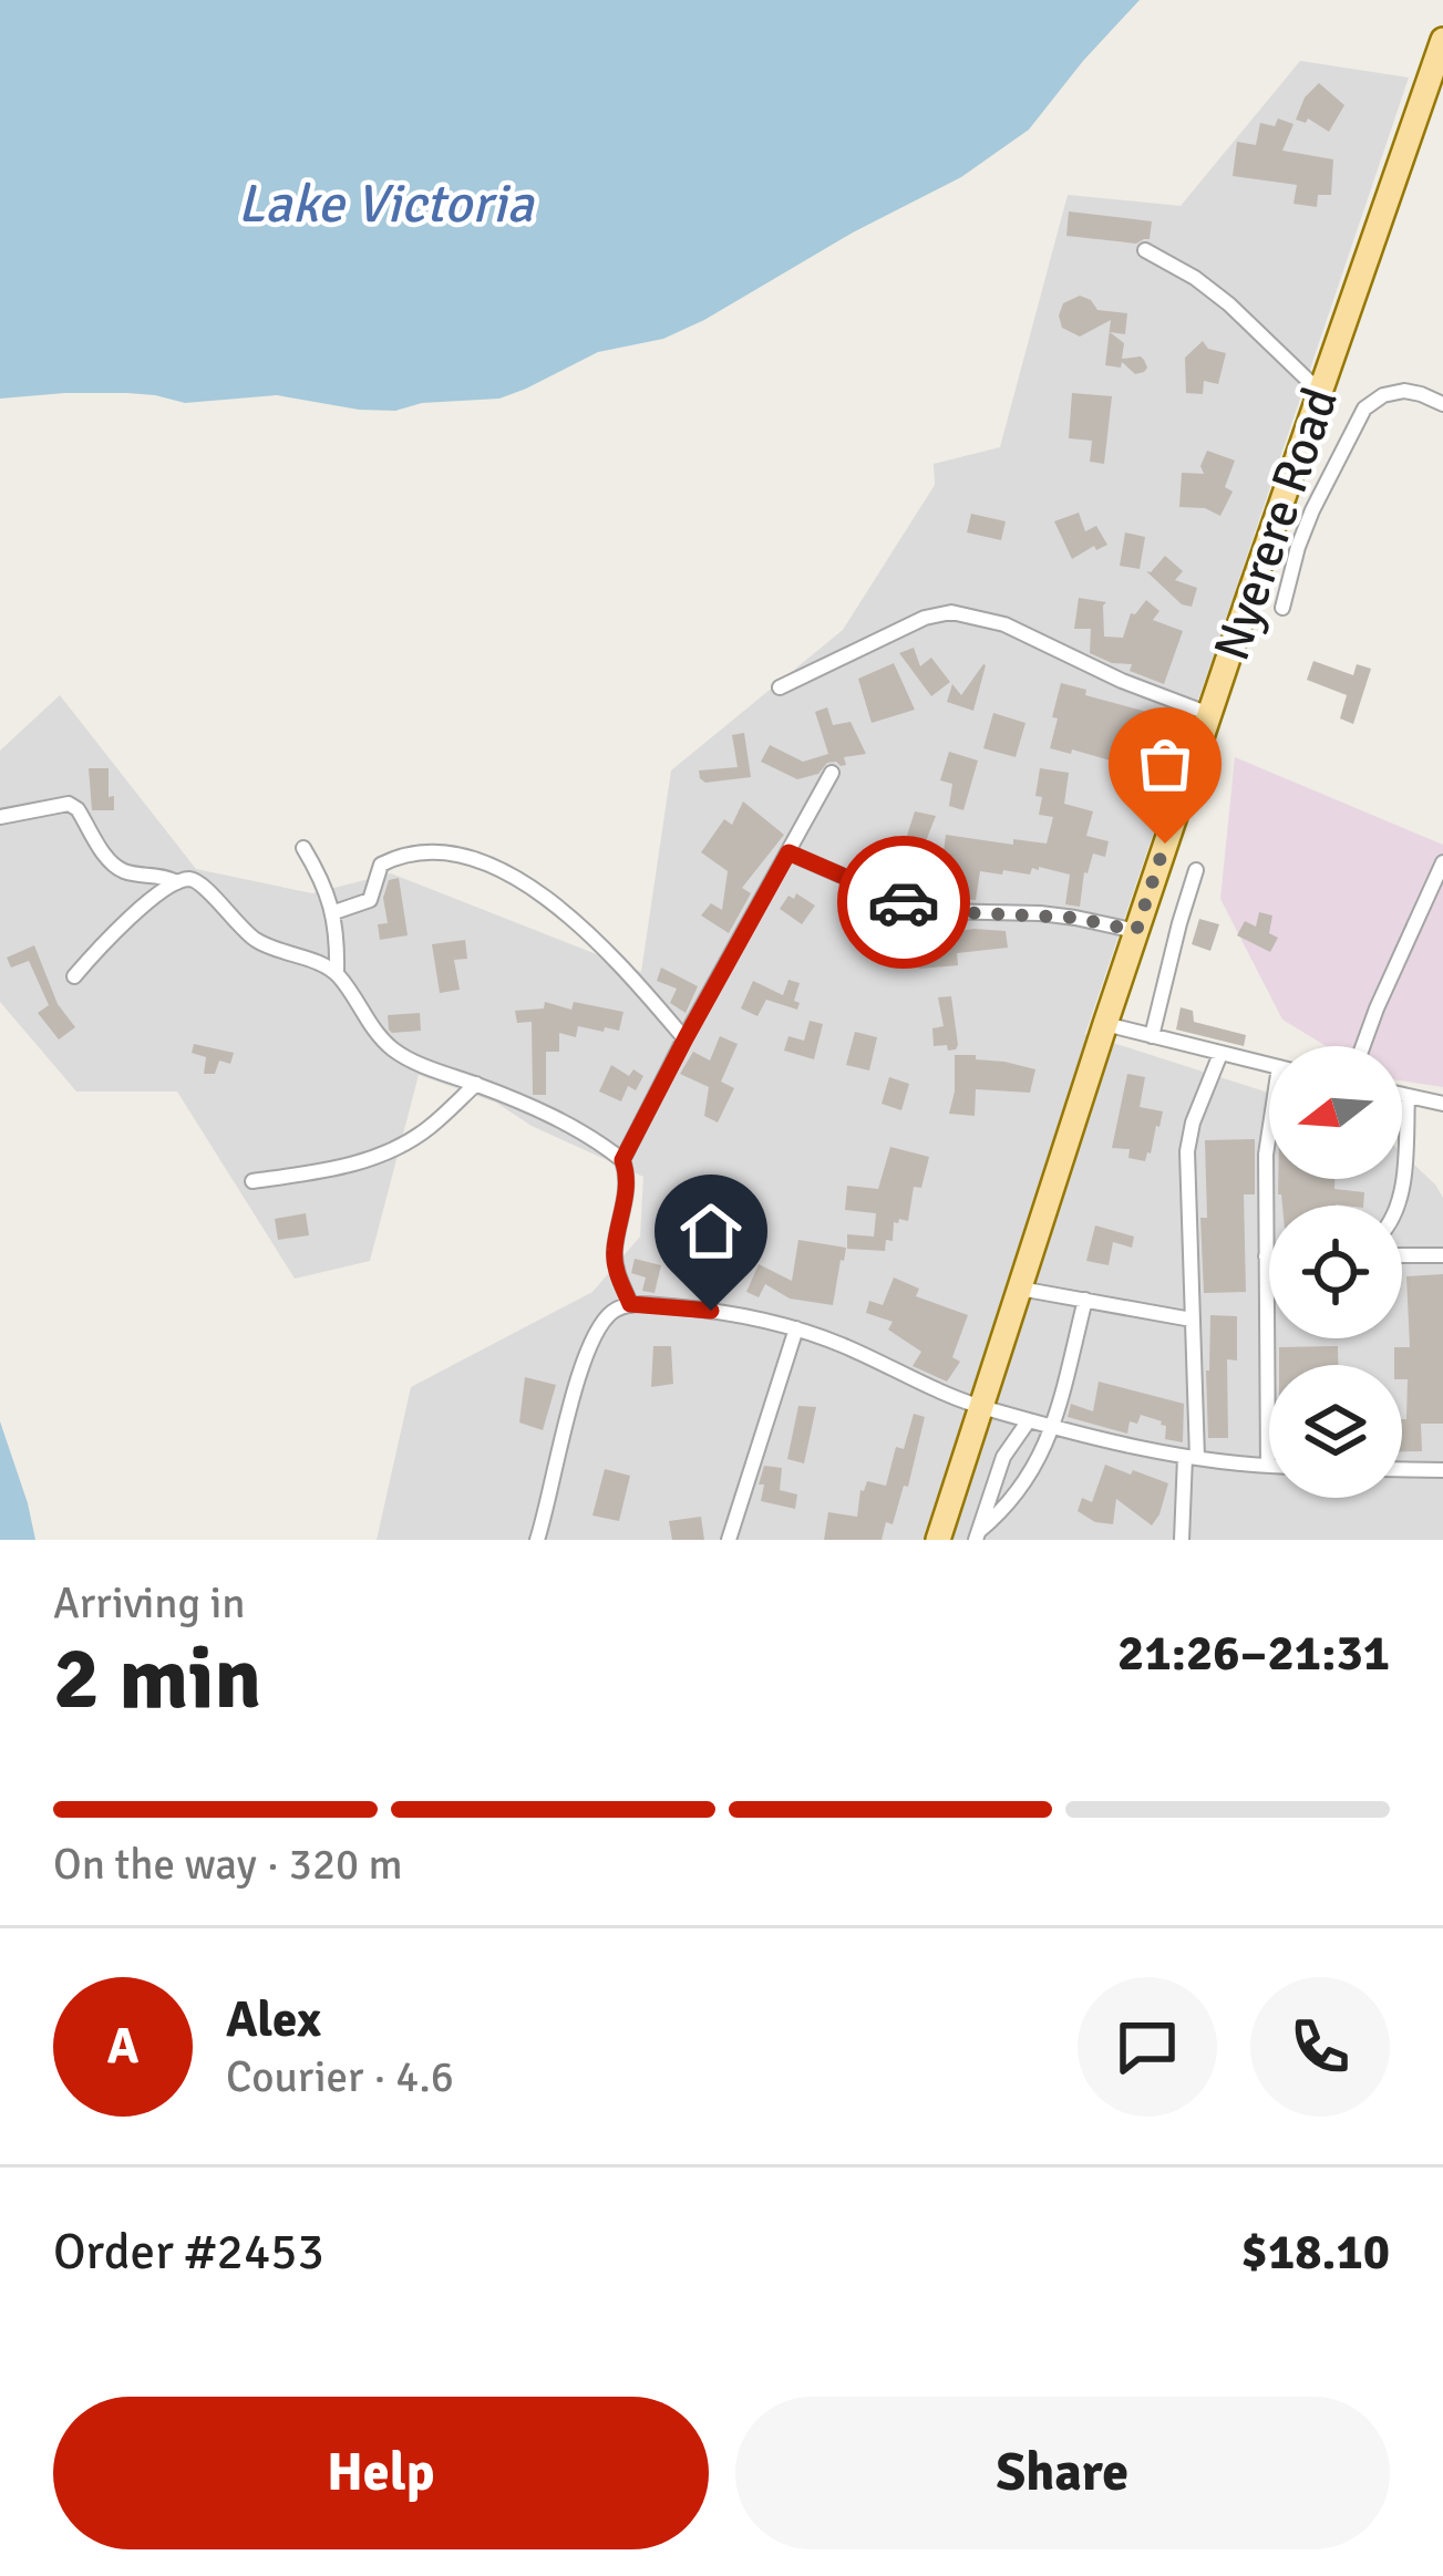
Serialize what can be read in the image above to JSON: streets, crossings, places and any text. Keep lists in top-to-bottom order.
{
  "streets": {
    "main road": ["Nyerere Road"]
  },
  "water": ["Lake Victoria"],
  "north": "left",
  "page": {
    "heading": ["2 min", "Arriving in", "21:26–21:31"],
    "panel": [
      "Alex",
      "Courier · 4.6",
      "Order #2453",
      "$18.10"
    ],
    "bar": "On the way · 320 m",
    "round": "A",
    "buttons": ["Help", "Share"]
  }
}
